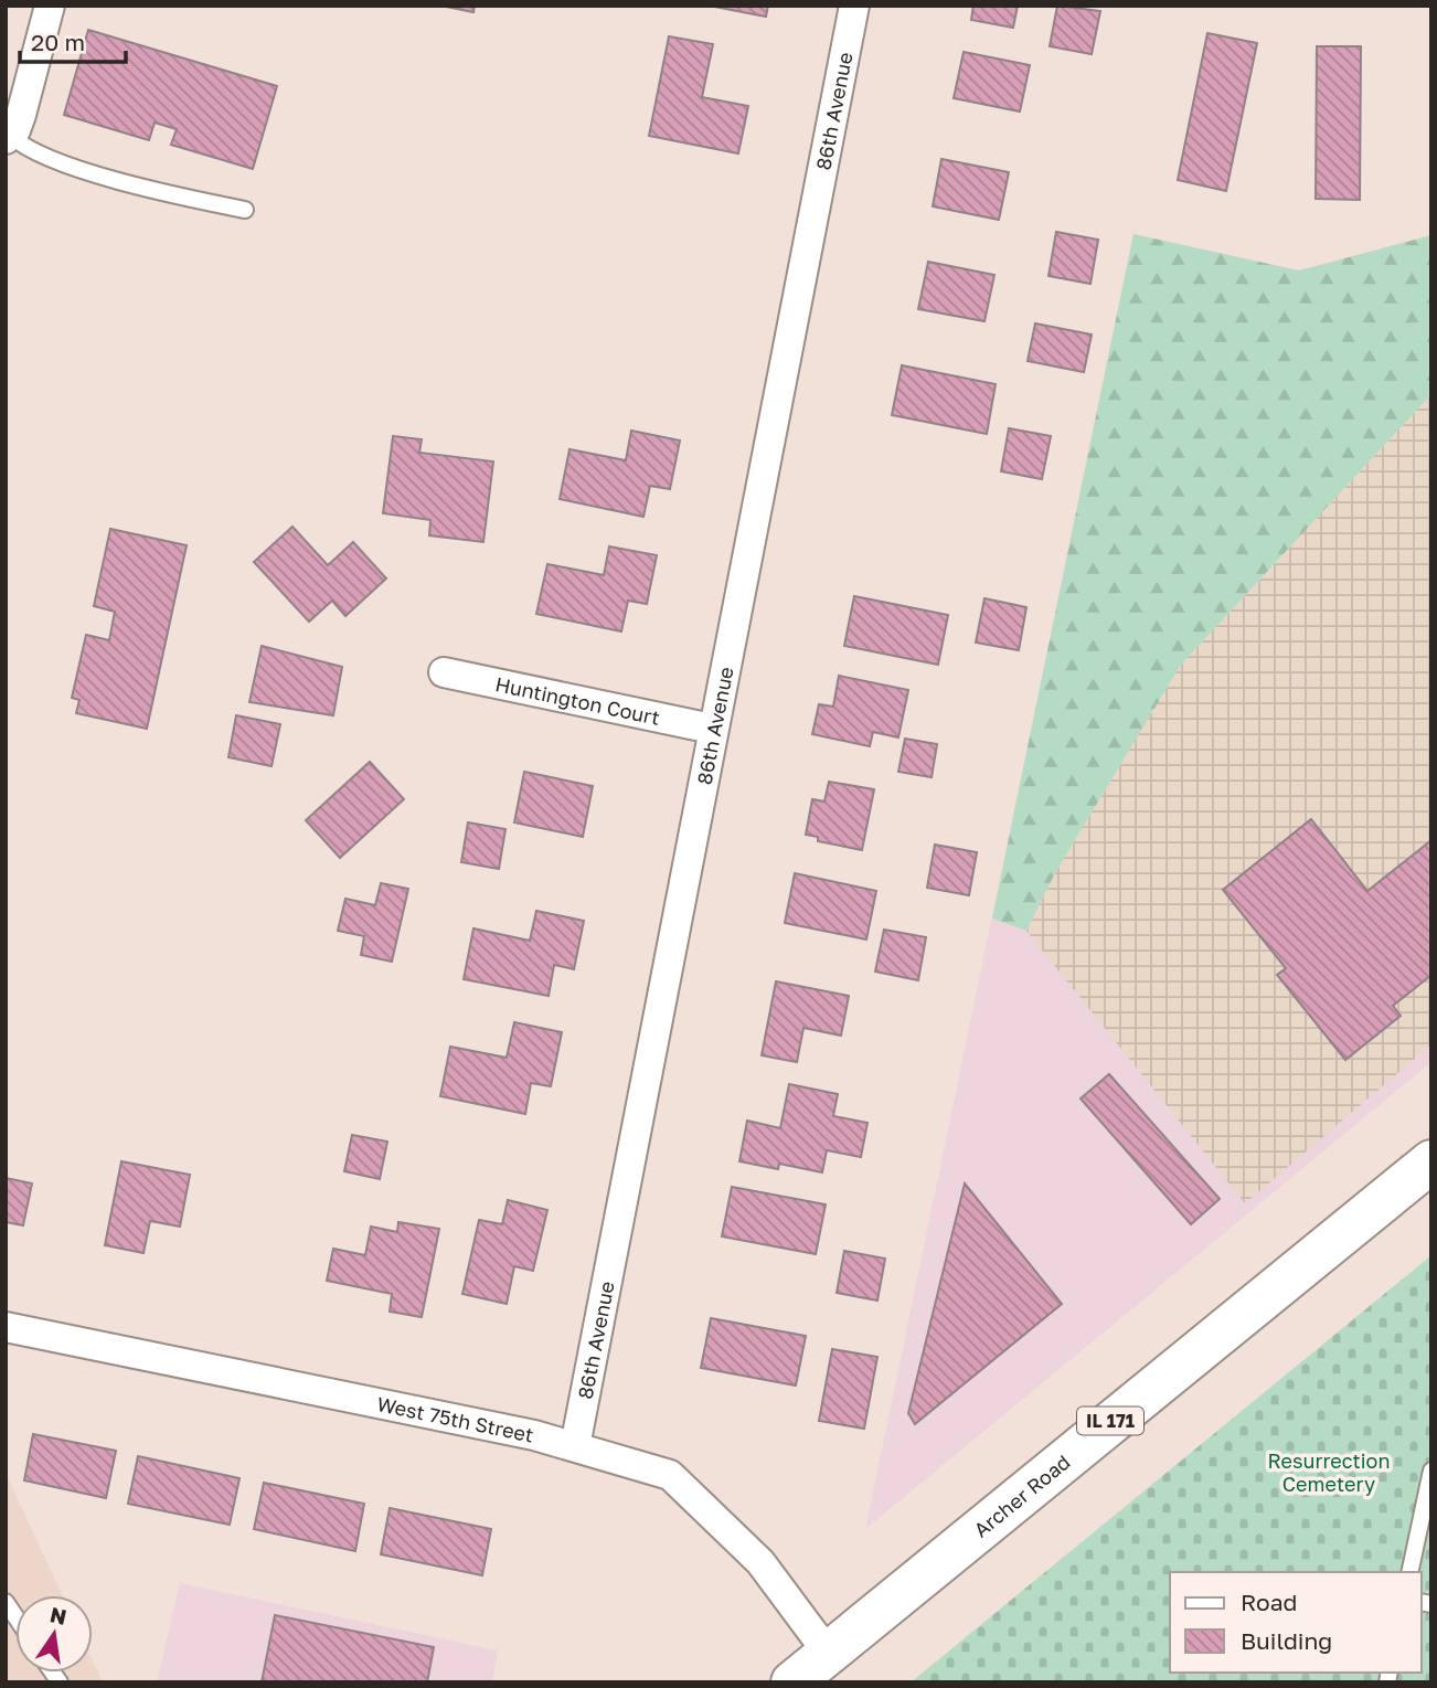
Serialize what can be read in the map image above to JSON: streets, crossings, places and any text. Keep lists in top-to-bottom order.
{
  "streets": {
    "main road": ["IL 171", "Archer Road"],
    "street": ["86th Avenue", "Huntington Court", "West 75th Street"]
  },
  "crossings": [
    ["86th Avenue", "Huntington Court"],
    ["86th Avenue", "West 75th Street"],
    ["West 75th Street", "Archer Road"]
  ],
  "parks": ["Resurrection Cemetery"],
  "legend": ["Road", "Building"],
  "scale_bar": "20 m",
  "north": "top"
}
